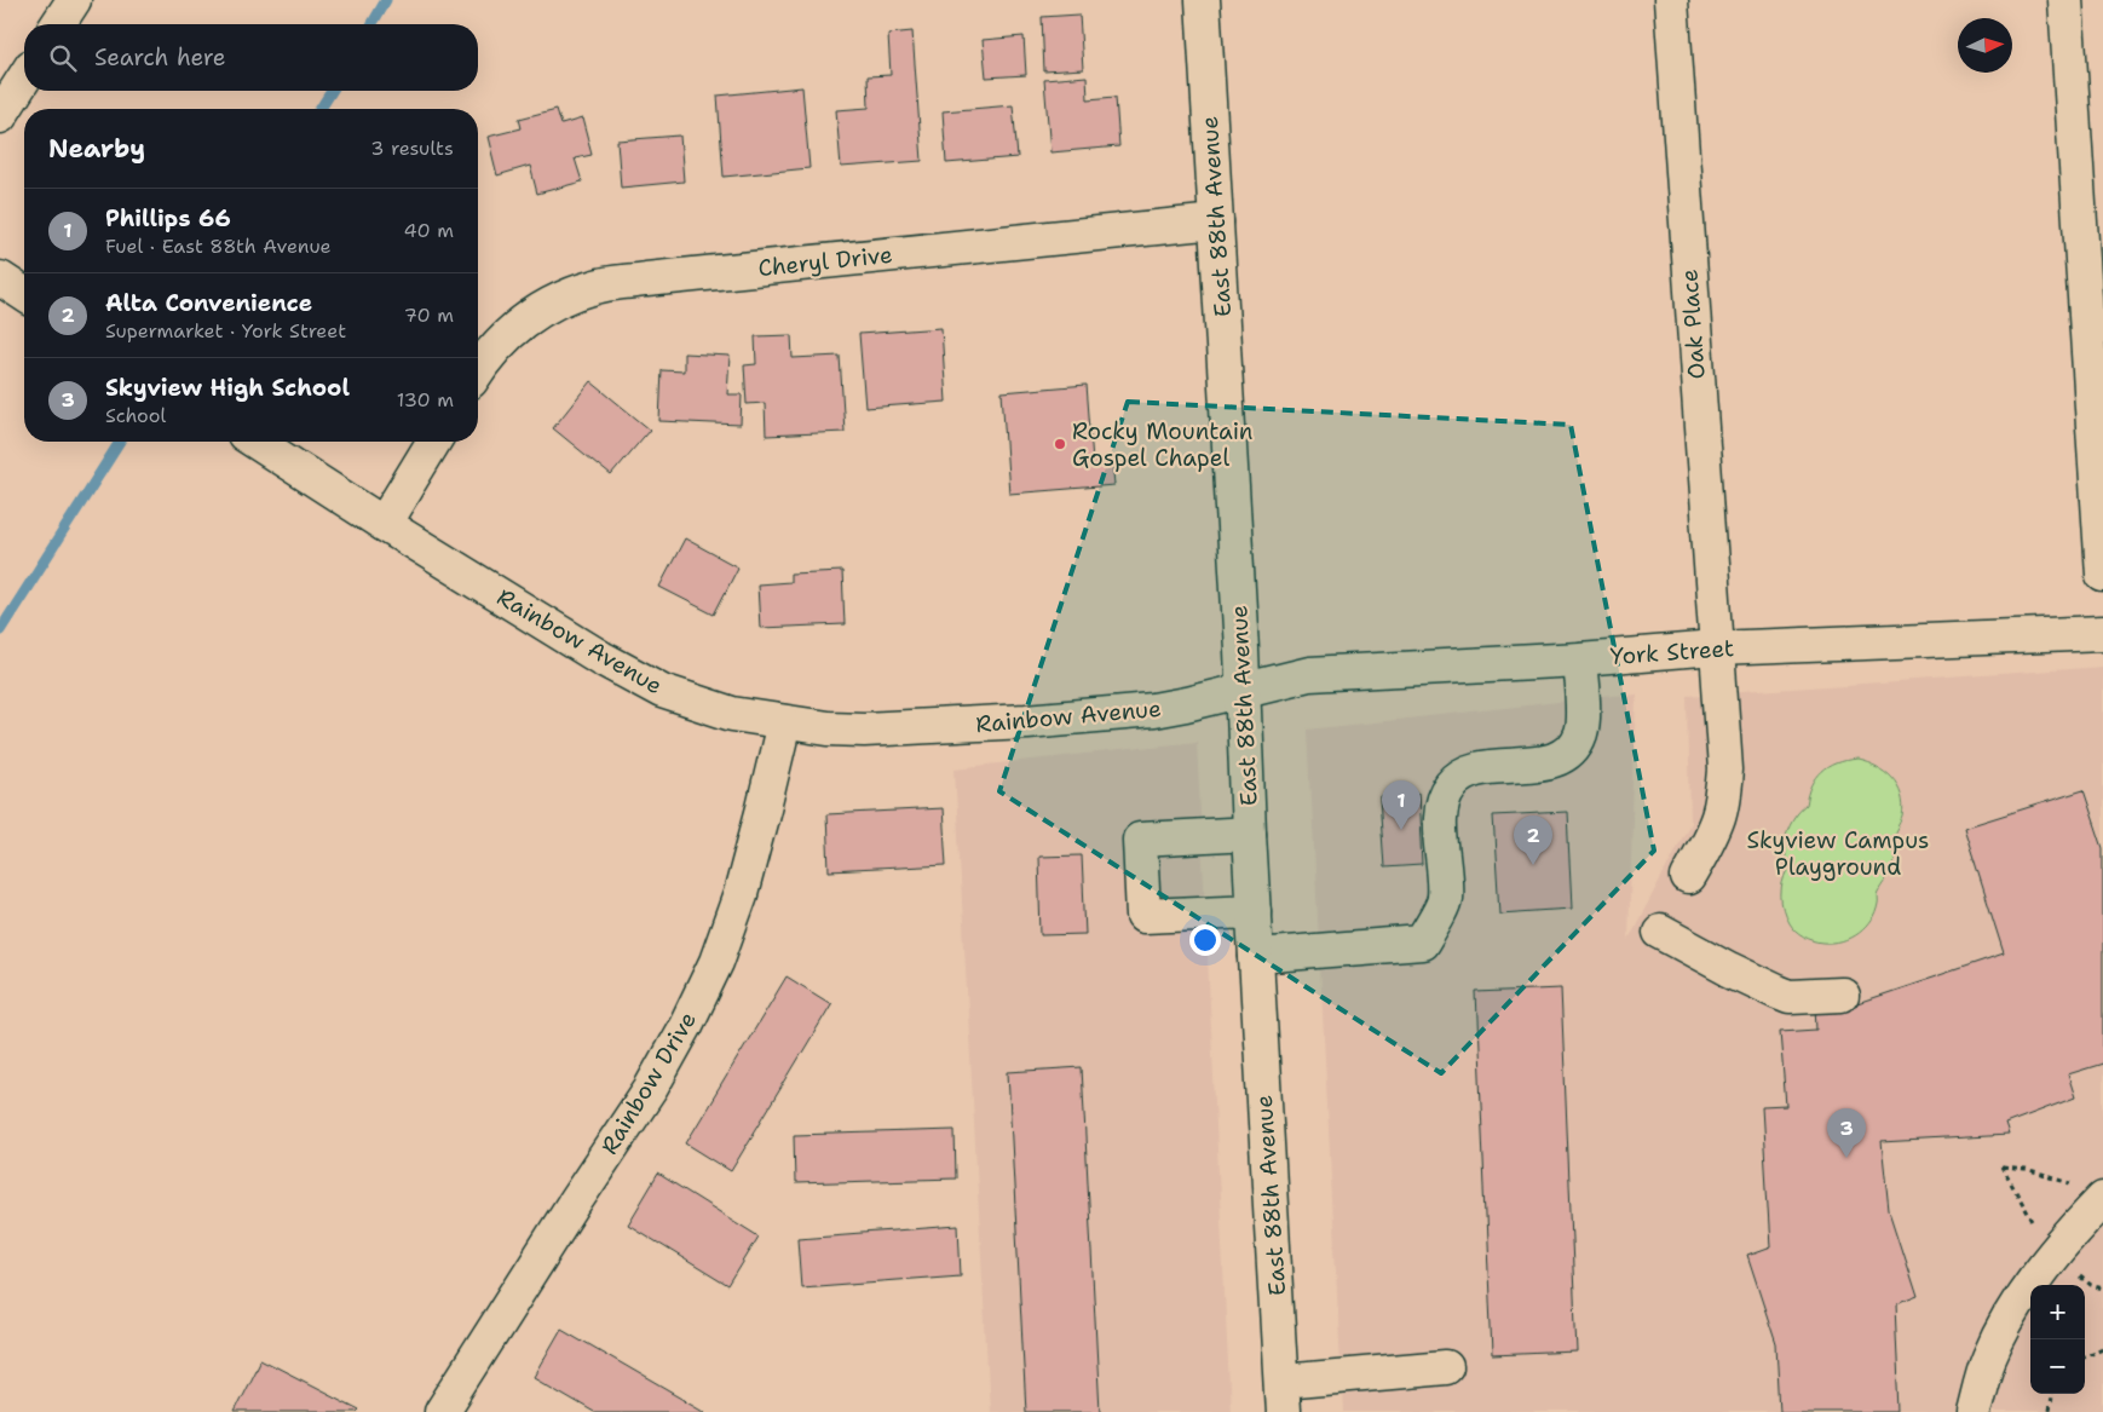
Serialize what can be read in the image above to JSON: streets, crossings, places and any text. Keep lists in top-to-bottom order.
{
  "streets": {
    "street": [
      "East 88th Avenue",
      "Cheryl Drive",
      "Oak Place",
      "Rainbow Avenue",
      "York Street",
      "Rainbow Drive"
    ]
  },
  "crossings": [
    ["East 88th Avenue", "Cheryl Drive"],
    ["East 88th Avenue", "Rainbow Avenue"],
    ["East 88th Avenue", "York Street"],
    ["Oak Place", "York Street"],
    ["Rainbow Avenue", "York Street"],
    ["Rainbow Avenue", "Rainbow Drive"]
  ],
  "parks": ["Skyview Campus Playground"],
  "places": ["Rocky Mountain Gospel Chapel"],
  "north": "right",
  "page": {
    "search": "Search here",
    "heading": ["Nearby", "3 results"],
    "list": [
      {
        "mark": "1",
        "name": "Phillips 66",
        "note": "Fuel · East 88th Avenue",
        "value": "40 m"
      },
      {
        "mark": "2",
        "name": "Alta Convenience",
        "note": "Supermarket · York Street",
        "value": "70 m"
      },
      {
        "mark": "3",
        "name": "Skyview High School",
        "note": "School",
        "value": "130 m"
      }
    ],
    "pins": ["1", "2", "3"],
    "map_buttons": ["+", "−"]
  }
}
